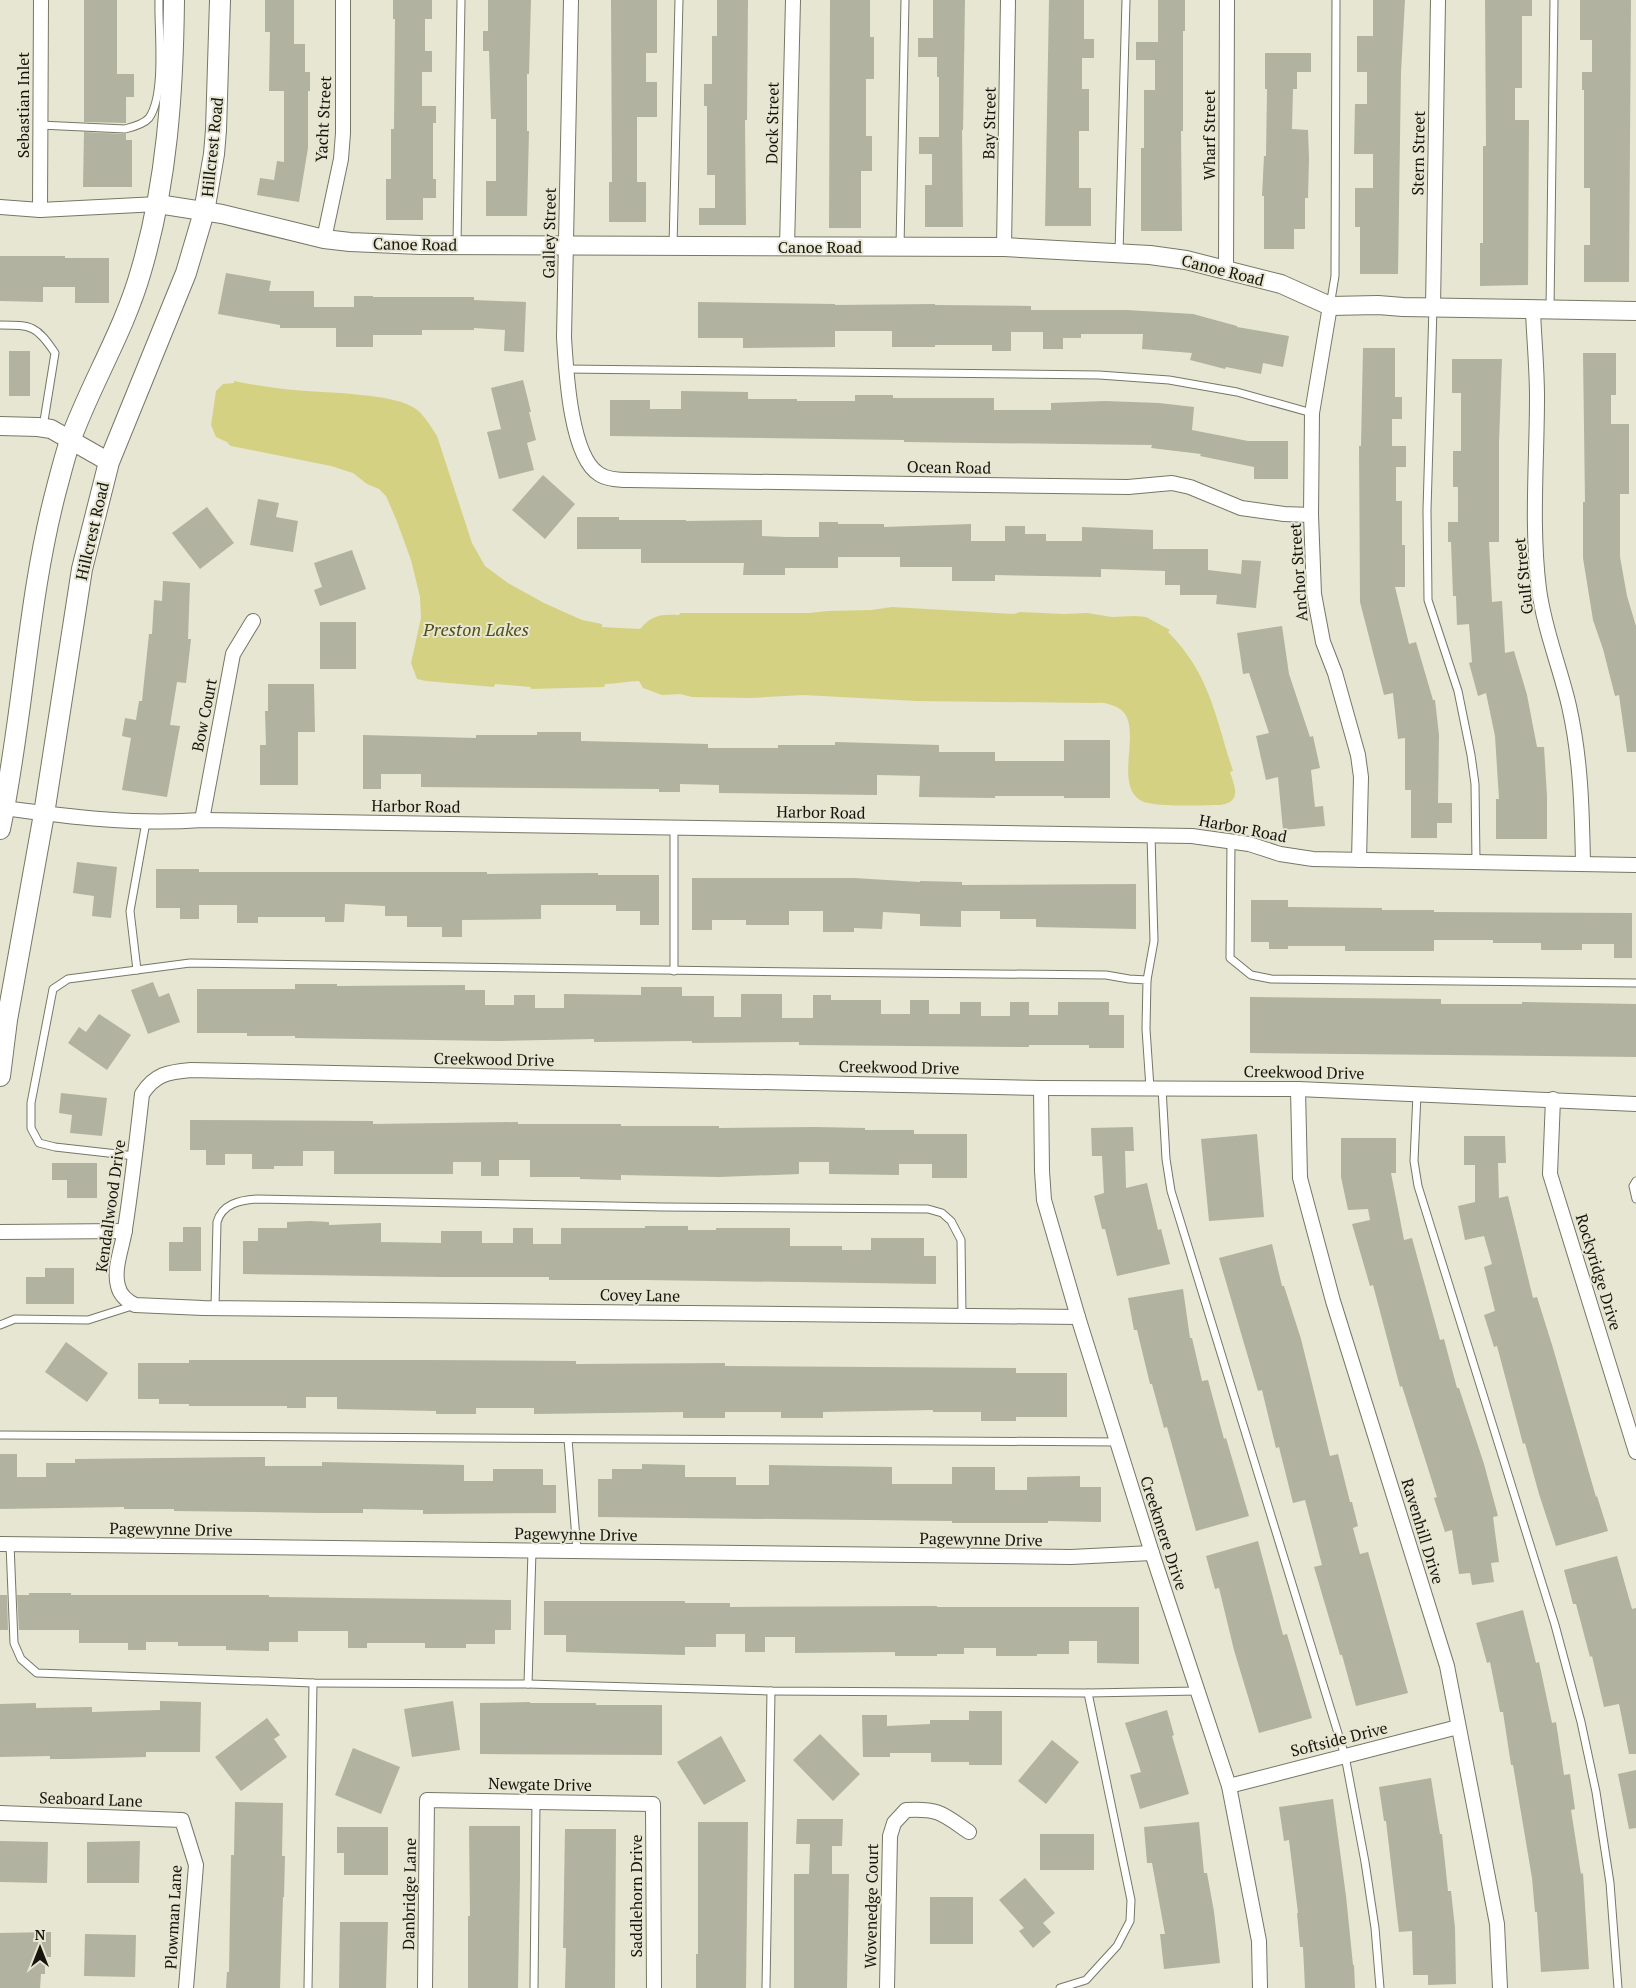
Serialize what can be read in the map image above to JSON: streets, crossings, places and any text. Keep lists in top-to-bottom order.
{
  "streets": {
    "main road": ["Hillcrest Road"],
    "street": [
      "Sebastian Inlet",
      "Yacht Street",
      "Dock Street",
      "Bay Street",
      "Wharf Street",
      "Stern Street",
      "Galley Street",
      "Canoe Road",
      "Ocean Road",
      "Anchor Street",
      "Gulf Street",
      "Bow Court",
      "Harbor Road",
      "Creekwood Drive",
      "Kendallwood Drive",
      "Rockyridge Drive",
      "Covey Lane",
      "Pagewynne Drive",
      "Ravenhill Drive",
      "Creekmere Drive",
      "Softside Drive",
      "Newgate Drive",
      "Seaboard Lane",
      "Danbridge Lane",
      "Saddlehorn Drive",
      "Wovenedge Court",
      "Plowman Lane"
    ]
  },
  "crossings": [
    ["Sebastian Inlet", "Canoe Road"],
    ["Yacht Street", "Canoe Road"],
    ["Dock Street", "Canoe Road"],
    ["Bay Street", "Canoe Road"],
    ["Wharf Street", "Canoe Road"],
    ["Hillcrest Road", "Canoe Road"],
    ["Hillcrest Road", "Harbor Road"],
    ["Stern Street", "Canoe Road"],
    ["Galley Street", "Canoe Road"],
    ["Galley Street", "Ocean Road"],
    ["Canoe Road", "Anchor Street"],
    ["Canoe Road", "Gulf Street"],
    ["Ocean Road", "Anchor Street"],
    ["Anchor Street", "Harbor Road"],
    ["Gulf Street", "Harbor Road"],
    ["Bow Court", "Harbor Road"],
    ["Creekwood Drive", "Kendallwood Drive"],
    ["Creekwood Drive", "Rockyridge Drive"],
    ["Creekwood Drive", "Ravenhill Drive"],
    ["Creekwood Drive", "Creekmere Drive"],
    ["Covey Lane", "Creekmere Drive"],
    ["Pagewynne Drive", "Creekmere Drive"],
    ["Ravenhill Drive", "Softside Drive"],
    ["Creekmere Drive", "Softside Drive"],
    ["Newgate Drive", "Danbridge Lane"],
    ["Newgate Drive", "Saddlehorn Drive"],
    ["Seaboard Lane", "Plowman Lane"]
  ],
  "water": ["Preston Lakes"],
  "north": "top"
}
